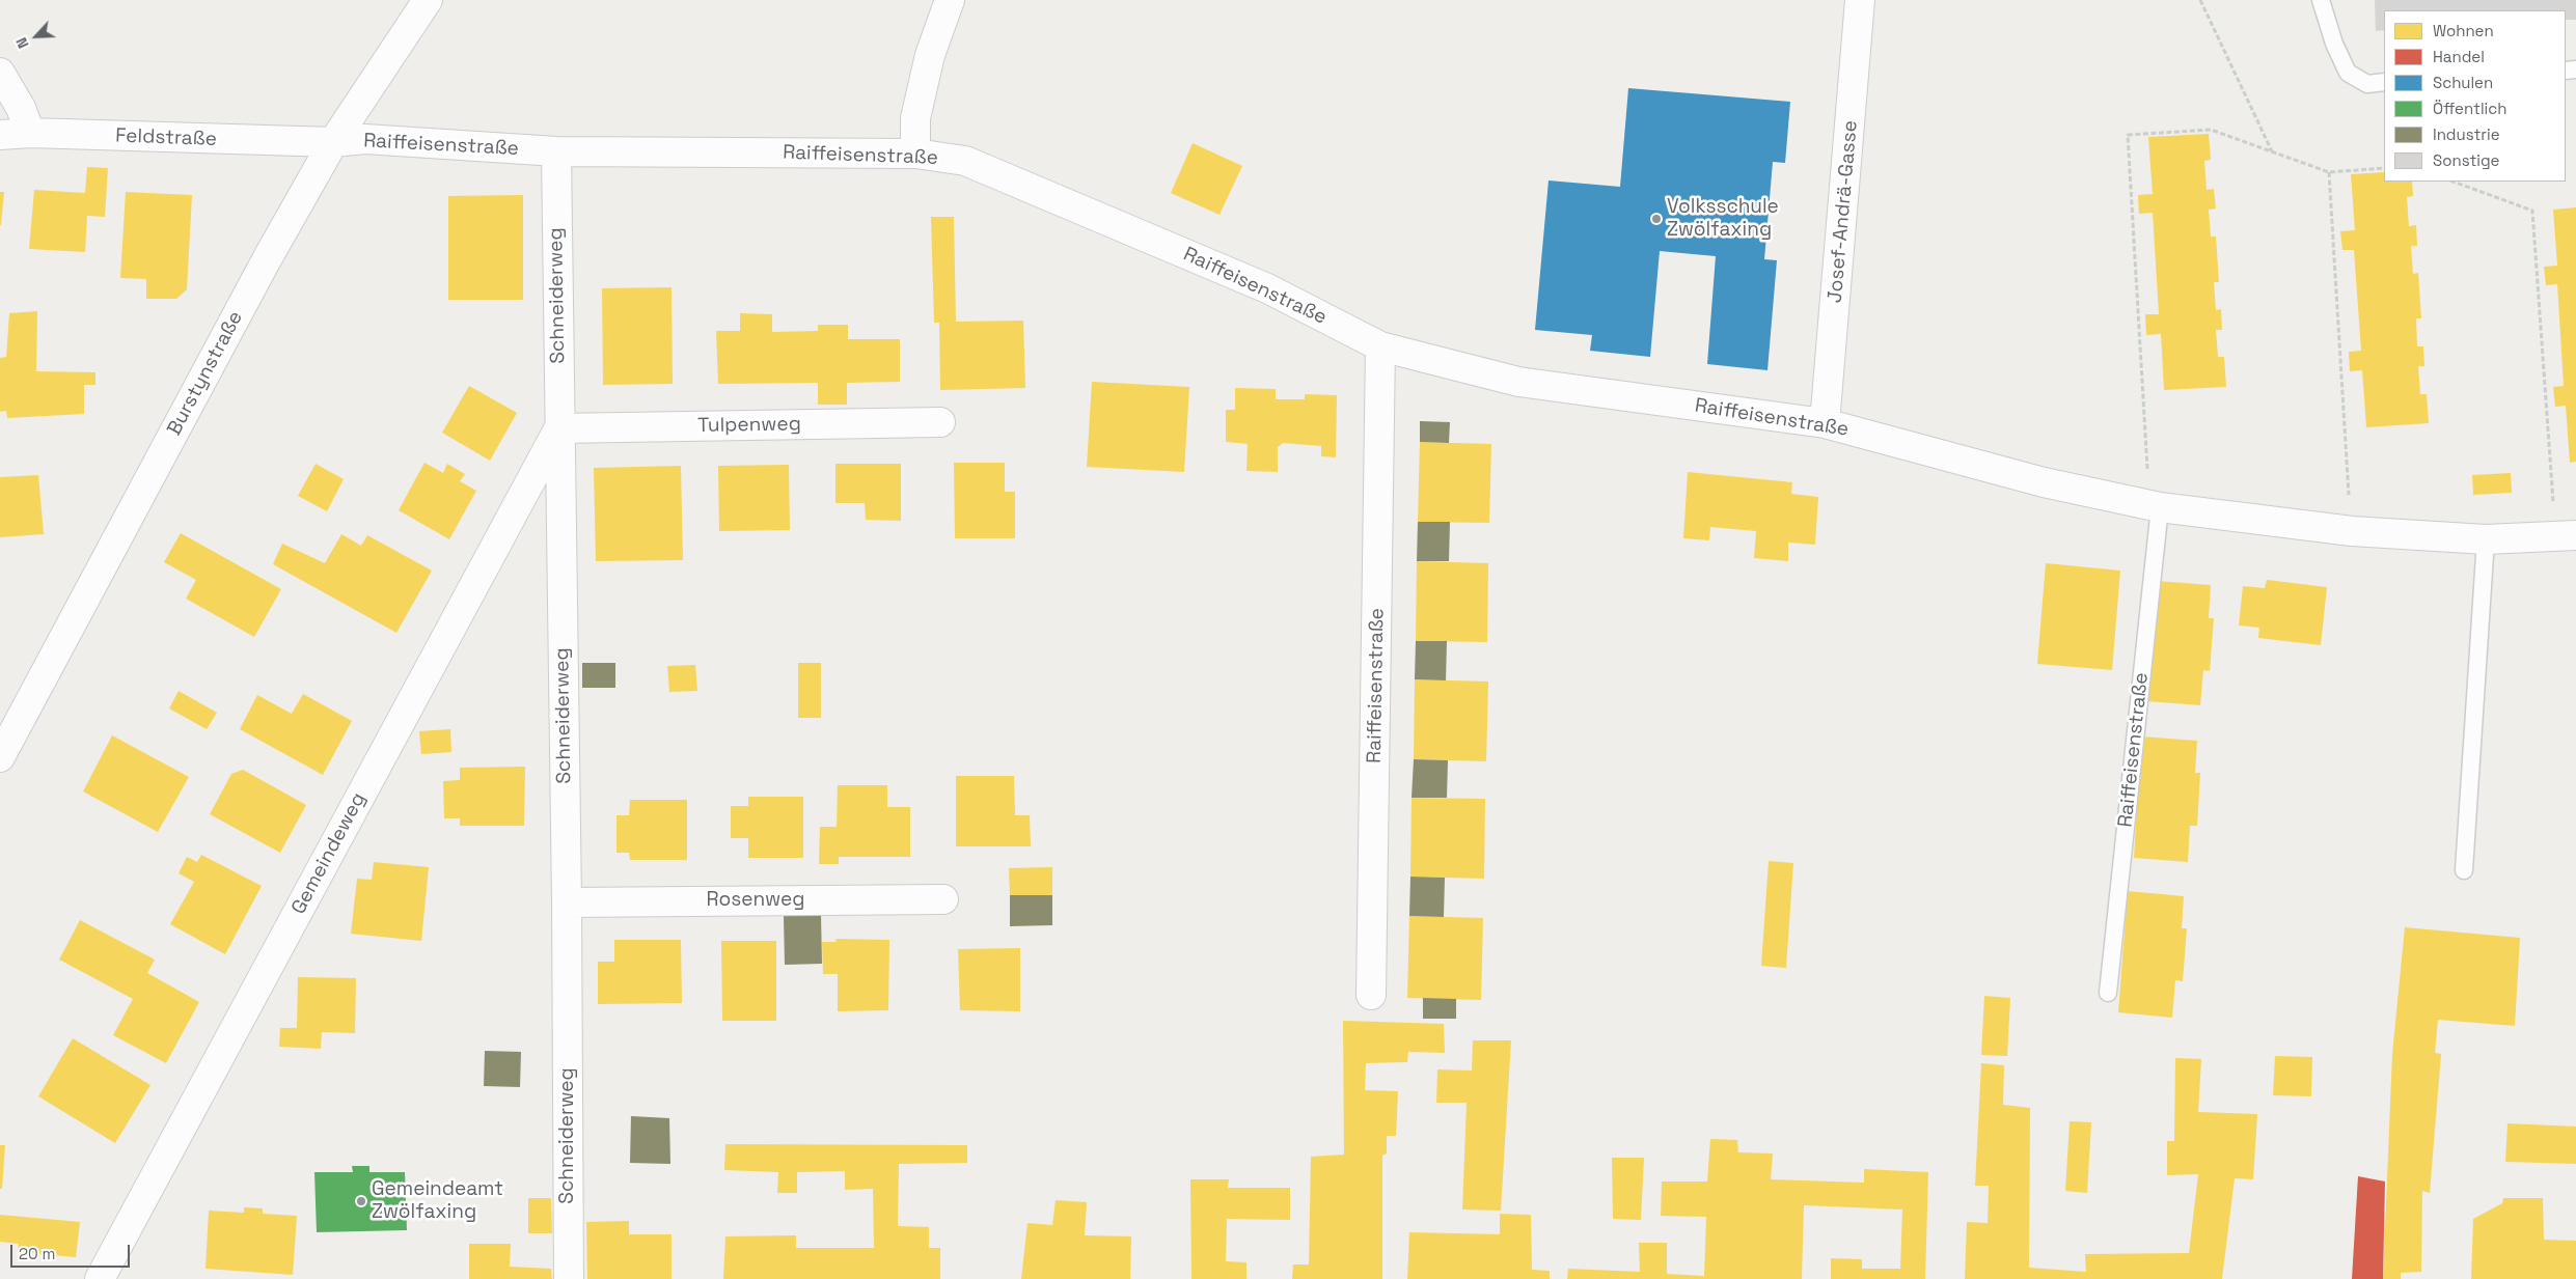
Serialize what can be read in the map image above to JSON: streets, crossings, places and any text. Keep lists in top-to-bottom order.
{
  "streets": {
    "street": [
      "Feldstraße",
      "Raiffeisenstraße",
      "Josef-Andrä-Gasse",
      "Schneiderweg",
      "Burstynstraße",
      "Tulpenweg",
      "Gemeindeweg",
      "Rosenweg"
    ]
  },
  "crossings": [
    ["Feldstraße", "Raiffeisenstraße"],
    ["Feldstraße", "Burstynstraße"],
    ["Raiffeisenstraße", "Josef-Andrä-Gasse"],
    ["Raiffeisenstraße", "Schneiderweg"],
    ["Raiffeisenstraße", "Burstynstraße"],
    ["Schneiderweg", "Tulpenweg"],
    ["Schneiderweg", "Gemeindeweg"],
    ["Schneiderweg", "Rosenweg"],
    ["Tulpenweg", "Gemeindeweg"]
  ],
  "places": ["Volksschule Zwölfaxing", "Gemeindeamt Zwölfaxing"],
  "legend": [
    "Wohnen",
    "Handel",
    "Schulen",
    "Öffentlich",
    "Industrie",
    "Sonstige"
  ],
  "scale_bar": "20 m",
  "north": "bottom left"
}
